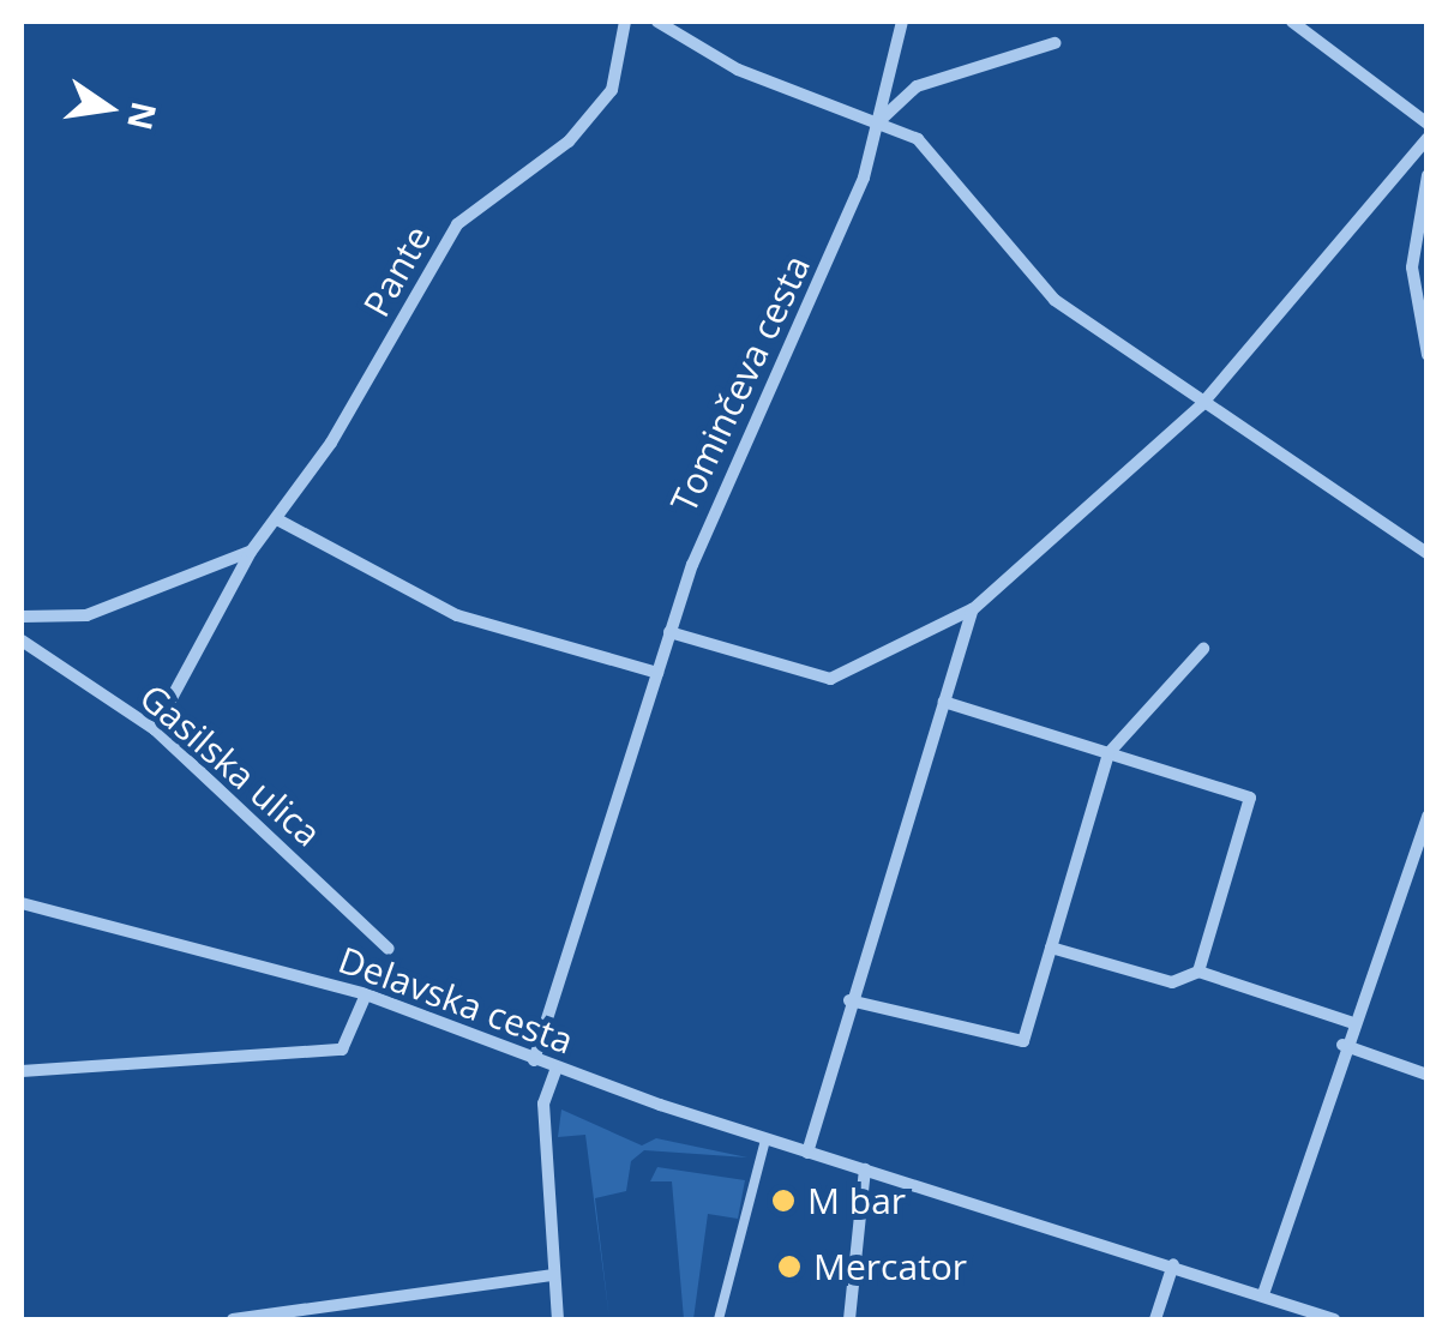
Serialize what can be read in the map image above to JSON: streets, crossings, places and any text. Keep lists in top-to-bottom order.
{
  "streets": {
    "street": [
      "Pante",
      "Tominčeva cesta",
      "Gasilska ulica",
      "Delavska cesta"
    ]
  },
  "crossings": [
    ["Pante", "Gasilska ulica"],
    ["Tominčeva cesta", "Delavska cesta"]
  ],
  "places": ["M bar", "Mercator"],
  "north": "right"
}
